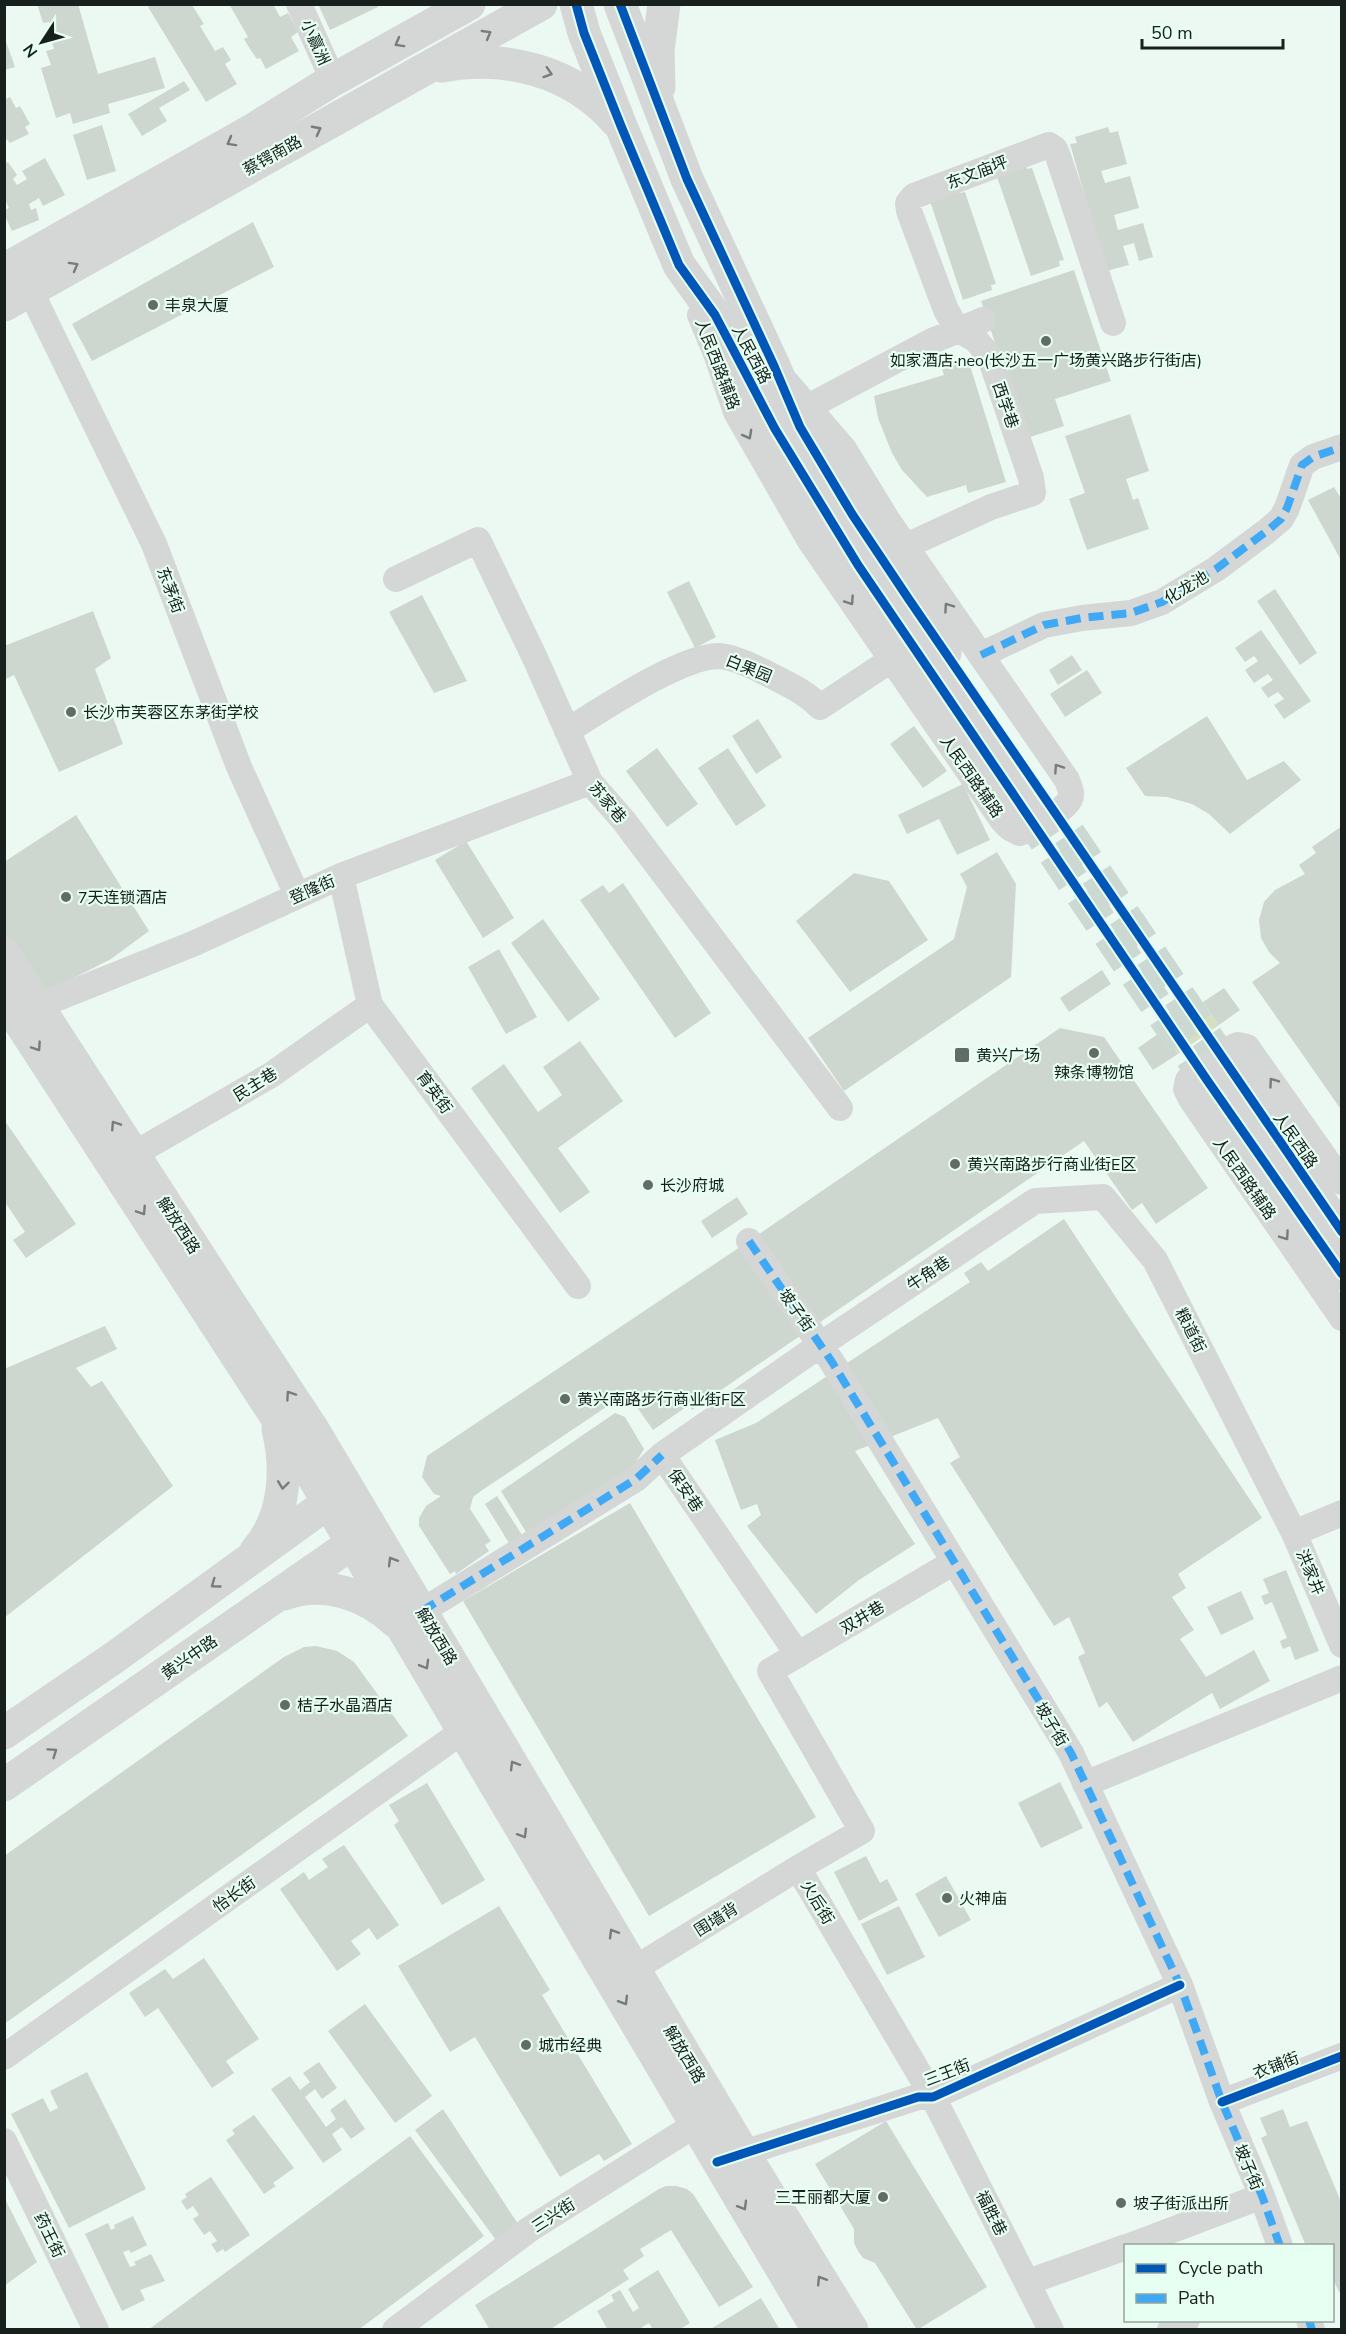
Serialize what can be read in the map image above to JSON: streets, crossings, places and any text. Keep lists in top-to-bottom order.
{
  "streets": {
    "main road": [
      "蔡锷南路",
      "人民西路",
      "解放西路",
      "黄兴中路"
    ],
    "street": [
      "小赢洲",
      "东文庙坪",
      "人民西路辅路",
      "西学巷",
      "化龙池",
      "东茅街",
      "白果园",
      "苏家巷",
      "登隆街",
      "民主巷",
      "育英街",
      "牛角巷",
      "坡子街",
      "粮道街",
      "保安巷",
      "洪家井",
      "双井巷",
      "怡长街",
      "火后街",
      "围墙背",
      "衣铺街",
      "三王街",
      "福胜巷",
      "三兴街",
      "药王街"
    ]
  },
  "crossings": [
    ["小赢洲", "蔡锷南路"],
    ["蔡锷南路", "东茅街"],
    ["东文庙坪", "西学巷"],
    ["人民西路", "人民西路辅路"],
    ["人民西路辅路", "西学巷"],
    ["人民西路辅路", "化龙池"],
    ["人民西路辅路", "白果园"],
    ["东茅街", "登隆街"],
    ["白果园", "苏家巷"],
    ["苏家巷", "登隆街"],
    ["登隆街", "育英街"],
    ["登隆街", "解放西路"],
    ["民主巷", "育英街"],
    ["民主巷", "解放西路"],
    ["解放西路", "黄兴中路"],
    ["解放西路", "怡长街"],
    ["解放西路", "围墙背"],
    ["解放西路", "三王街"],
    ["解放西路", "三兴街"],
    ["牛角巷", "坡子街"],
    ["牛角巷", "粮道街"],
    ["牛角巷", "保安巷"],
    ["坡子街", "保安巷"],
    ["坡子街", "双井巷"],
    ["坡子街", "衣铺街"],
    ["坡子街", "三王街"],
    ["粮道街", "洪家井"],
    ["保安巷", "双井巷"],
    ["双井巷", "火后街"],
    ["火后街", "围墙背"],
    ["火后街", "三王街"],
    ["火后街", "福胜巷"],
    ["三王街", "福胜巷"]
  ],
  "places": {
    "other": [
      "丰泉大厦",
      "如家酒店·neo(长沙五一广场黄兴路步行街店)",
      "长沙市芙蓉区东茅街学校",
      "7天连锁酒店",
      "辣条博物馆",
      "黄兴南路步行商业街E区",
      "长沙府城",
      "黄兴南路步行商业街F区",
      "桔子水晶酒店",
      "火神庙",
      "城市经典",
      "三王丽都大厦",
      "坡子街派出所"
    ],
    "transit": ["黄兴广场"]
  },
  "legend": ["Cycle path", "Path"],
  "scale_bar": "50 m",
  "north": "bottom left"
}
